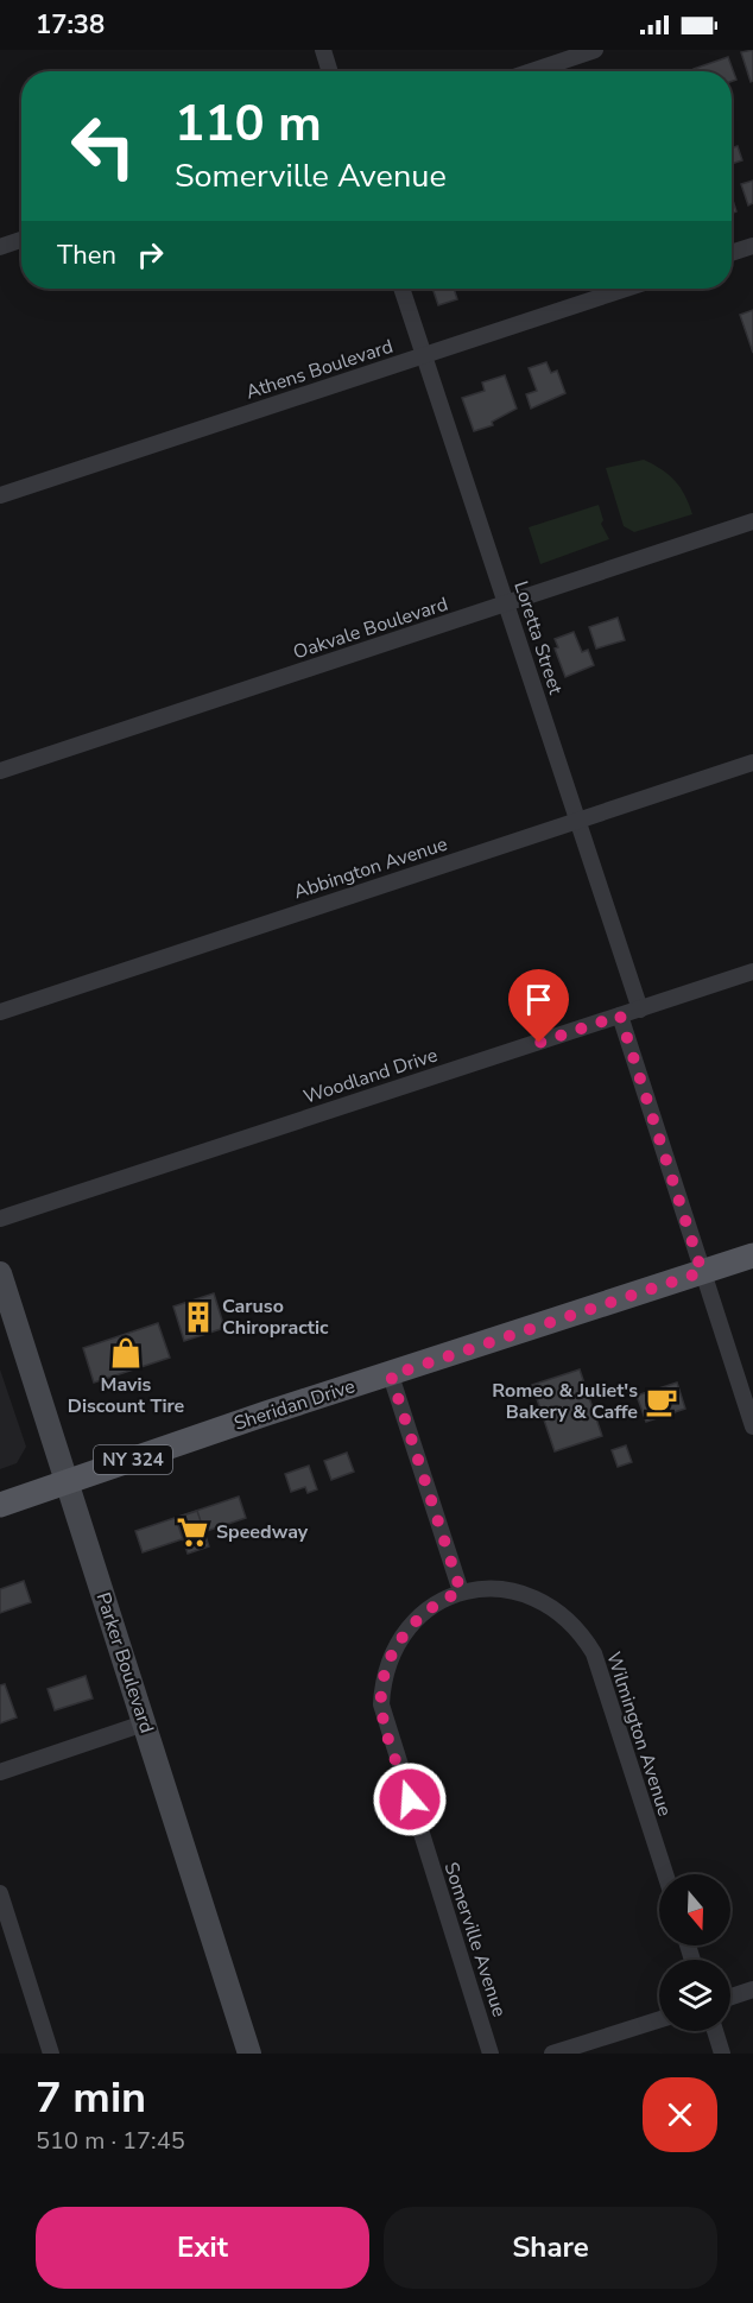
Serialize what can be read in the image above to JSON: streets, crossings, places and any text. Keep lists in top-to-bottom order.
{
  "streets": {
    "main road": ["Sheridan Drive", "NY 324"],
    "street": [
      "Athens Boulevard",
      "Oakvale Boulevard",
      "Loretta Street",
      "Abbington Avenue",
      "Woodland Drive",
      "Parker Boulevard",
      "Wilmington Avenue",
      "Somerville Avenue"
    ]
  },
  "crossings": [
    ["Athens Boulevard", "Loretta Street"],
    ["Oakvale Boulevard", "Loretta Street"],
    ["Loretta Street", "Abbington Avenue"],
    ["Loretta Street", "Woodland Drive"],
    ["Sheridan Drive", "Parker Boulevard"],
    ["Wilmington Avenue", "Somerville Avenue"]
  ],
  "places": {
    "building": ["Caruso Chiropractic"],
    "shop": ["Mavis Discount Tire"],
    "cafe": ["Romeo & Juliet's Bakery & Caffe"],
    "supermarket": ["Speedway"]
  },
  "north": "bottom",
  "page": {
    "status": "17:38",
    "turn": ["110 m", "Somerville Avenue"],
    "then": "Then",
    "heading": ["7 min", "510 m · 17:45"],
    "buttons": ["Exit", "Share"]
  }
}
